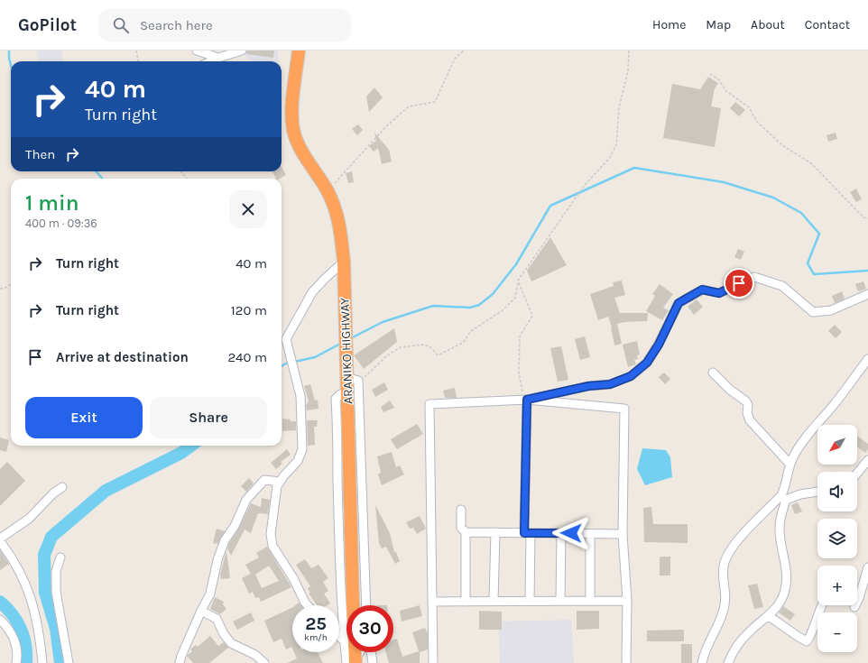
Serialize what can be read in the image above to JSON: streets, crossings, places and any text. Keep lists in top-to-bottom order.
{
  "streets": {
    "highway": ["ARANIKO HIGHWAY"]
  },
  "north": "bottom left",
  "page": {
    "header": "GoPilot",
    "search": "Search here",
    "nav": [
      "Home",
      "Map",
      "About",
      "Contact"
    ],
    "turn": ["40 m", "Turn right"],
    "then": "Then",
    "heading": ["1 min", "400 m · 09:36"],
    "list": [
      {
        "name": "Turn right",
        "value": "40 m"
      },
      {
        "name": "Turn right",
        "value": "120 m"
      },
      {
        "name": "Arrive at destination",
        "value": "240 m"
      }
    ],
    "buttons": ["Exit", "Share"],
    "map_buttons": ["+", "−"],
    "speed": "25 km/h",
    "limit": "30"
  }
}
